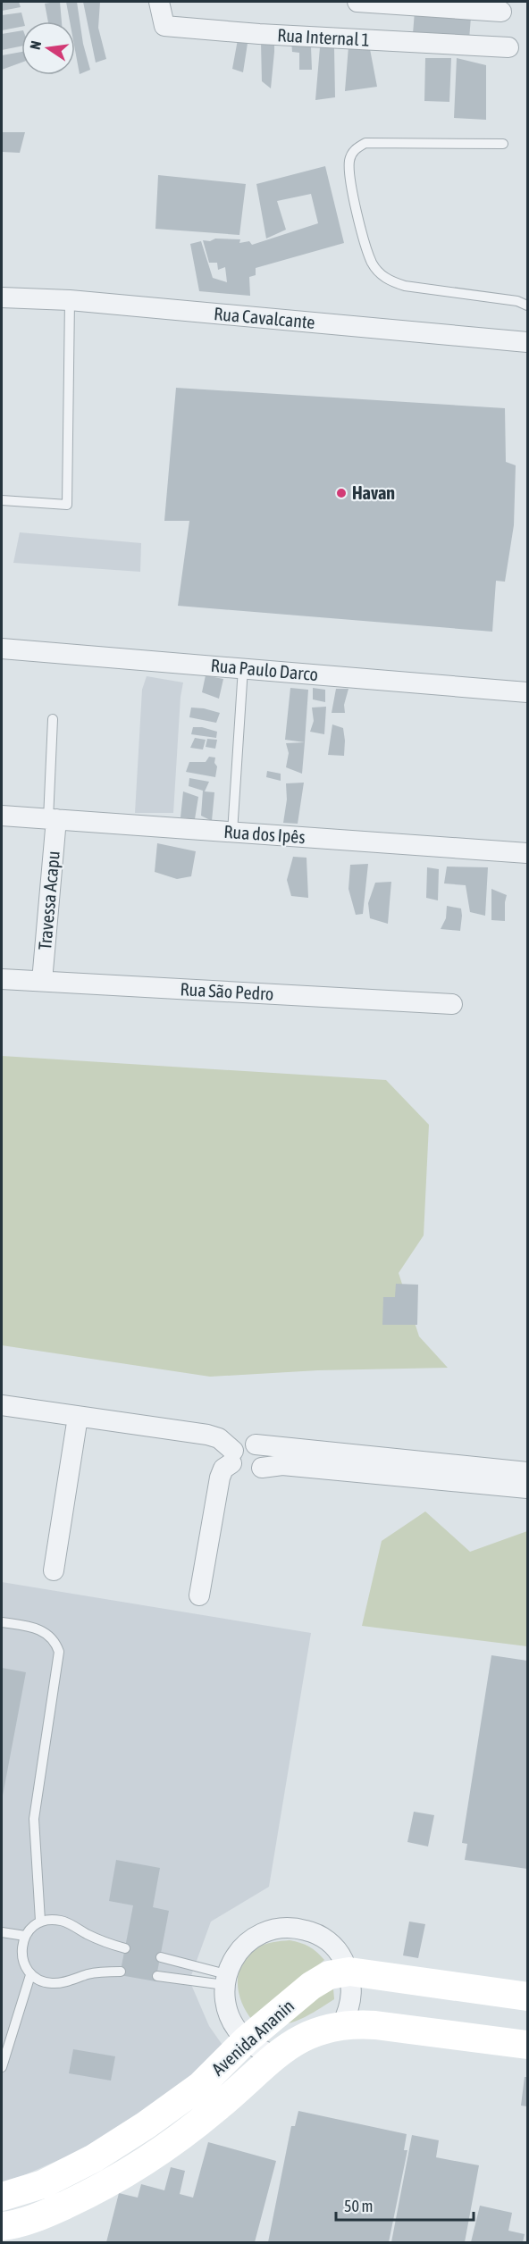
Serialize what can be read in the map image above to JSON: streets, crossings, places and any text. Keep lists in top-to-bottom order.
{
  "streets": {
    "main road": ["Avenida Ananin"],
    "street": [
      "Rua Internal 1",
      "Rua Cavalcante",
      "Rua Paulo Darco",
      "Rua dos Ipês",
      "Travessa Acapu",
      "Rua São Pedro"
    ]
  },
  "crossings": [
    ["Rua dos Ipês", "Travessa Acapu"],
    ["Travessa Acapu", "Rua São Pedro"]
  ],
  "places": ["Havan"],
  "scale_bar": "50 m",
  "north": "left"
}
